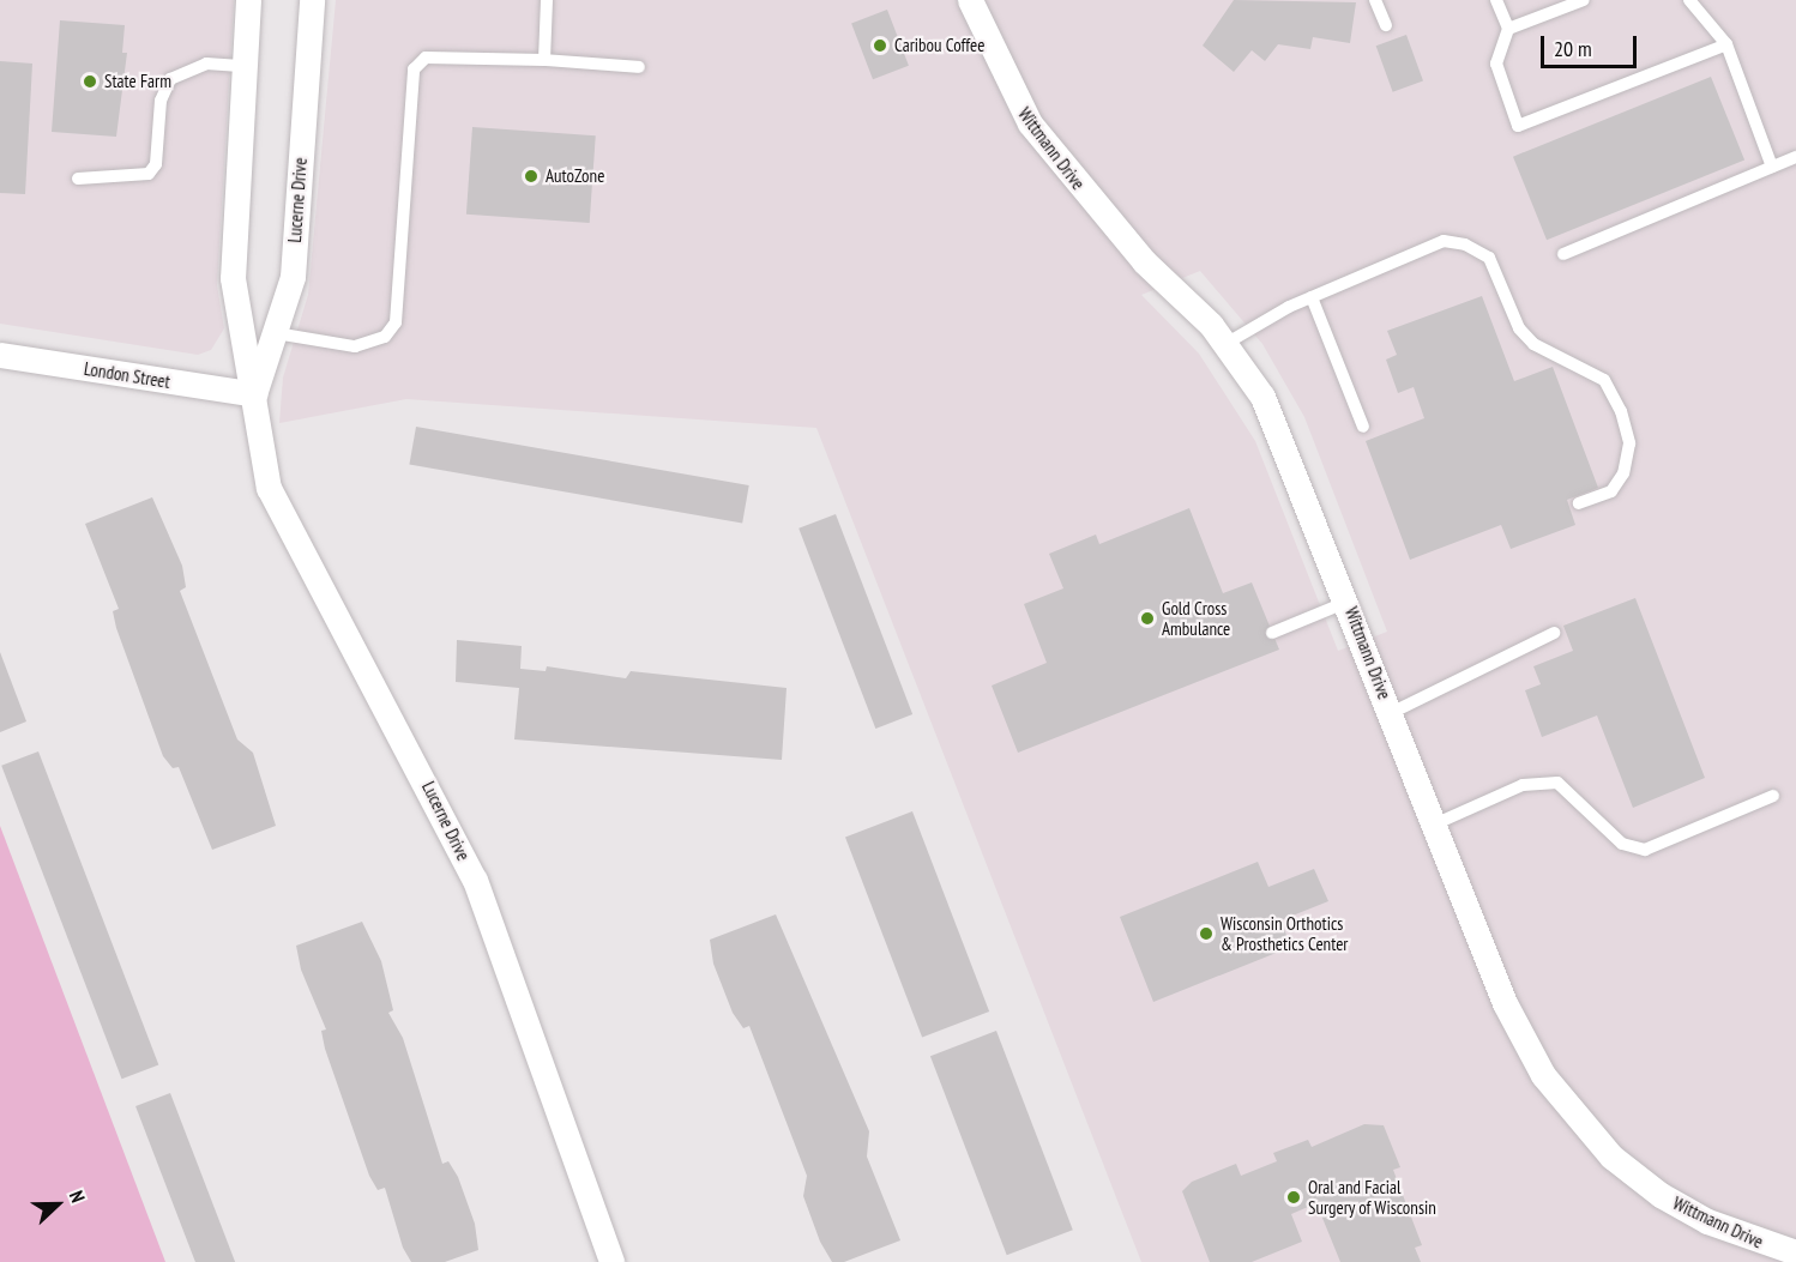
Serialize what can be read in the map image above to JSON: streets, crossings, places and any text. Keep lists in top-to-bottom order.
{
  "streets": {
    "street": ["Wittmann Drive", "Lucerne Drive", "London Street"]
  },
  "crossings": [
    ["Lucerne Drive", "London Street"]
  ],
  "places": [
    "Caribou Coffee",
    "State Farm",
    "AutoZone",
    "Gold Cross Ambulance",
    "Wisconsin Orthotics & Prosthetics Center",
    "Oral and Facial Surgery of Wisconsin"
  ],
  "scale_bar": "20 m",
  "north": "right"
}
